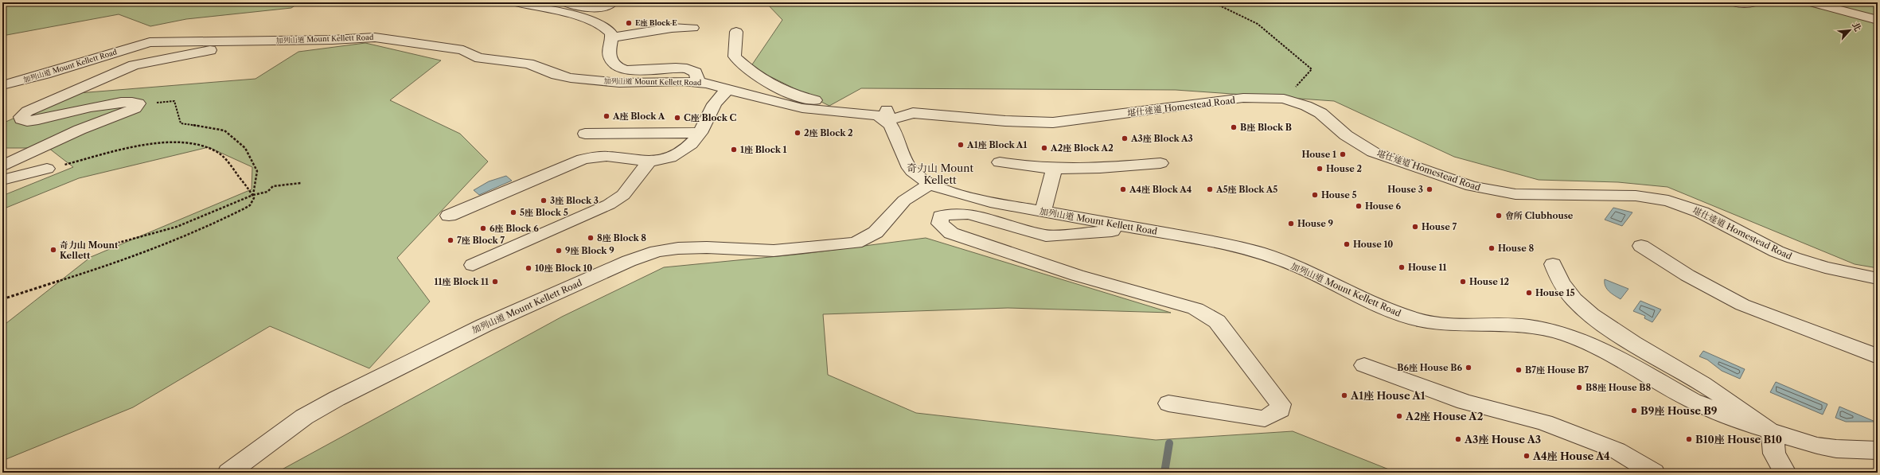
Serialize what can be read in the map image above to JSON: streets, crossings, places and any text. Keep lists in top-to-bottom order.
{
  "streets": {
    "street": ["加列山道 Mount Kellett Road", "堪仕達道 Homestead Road"]
  },
  "crossings": [
    ["加列山道 Mount Kellett Road", "堪仕達道 Homestead Road"]
  ],
  "districts": ["奇力山 Mount Kellett"],
  "places": [
    "E座 Block E",
    "A座 Block A",
    "C座 Block C",
    "B座 Block B",
    "2座 Block 2",
    "A3座 Block A3",
    "A1座 Block A1",
    "A2座 Block A2",
    "1座 Block 1",
    "House 1",
    "House 2",
    "A4座 Block A4",
    "A5座 Block A5",
    "House 3",
    "House 5",
    "3座 Block 3",
    "House 6",
    "5座 Block 5",
    "會所 Clubhouse",
    "House 9",
    "House 7",
    "6座 Block 6",
    "8座 Block 8",
    "7座 Block 7",
    "House 10",
    "House 8",
    "奇力山 Mount Kellett",
    "9座 Block 9",
    "House 11",
    "10座 Block 10",
    "11座 Block 11",
    "House 12",
    "House 15",
    "B6座 House B6",
    "B7座 House B7",
    "B8座 House B8",
    "A1座 House A1",
    "B9座 House B9",
    "A2座 House A2",
    "A3座 House A3",
    "B10座 House B10",
    "A4座 House A4"
  ],
  "north": "top right"
}
